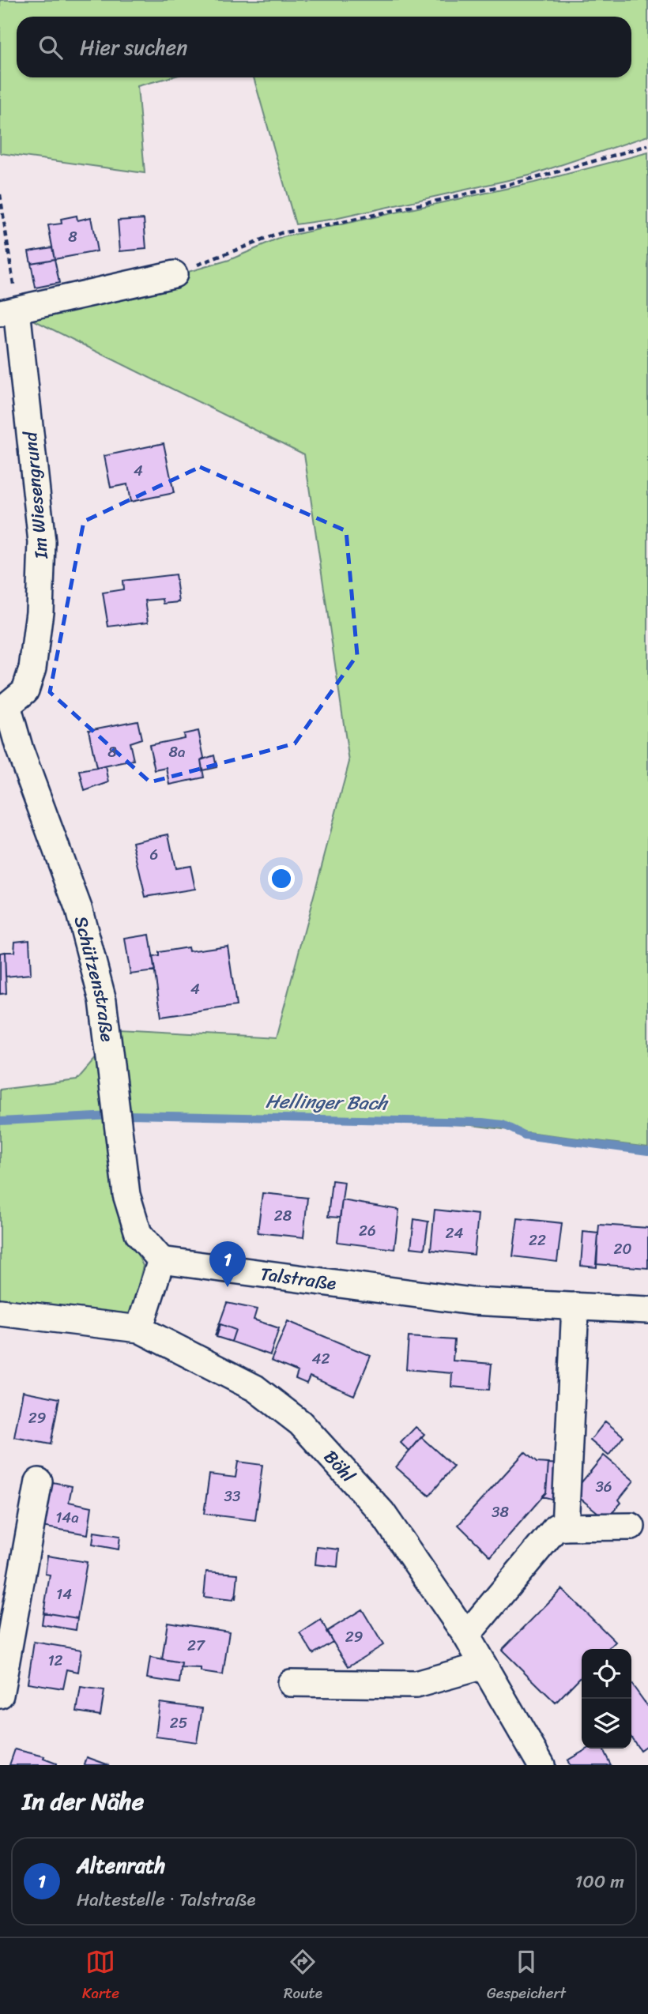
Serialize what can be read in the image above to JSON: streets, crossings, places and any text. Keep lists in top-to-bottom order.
{
  "streets": {
    "street": [
      "Im Wiesengrund",
      "Schützenstraße",
      "Talstraße",
      "Böhl"
    ]
  },
  "crossings": [
    ["Im Wiesengrund", "Schützenstraße"],
    ["Schützenstraße", "Talstraße"]
  ],
  "water": ["Hellinger Bach"],
  "house_numbers": [
    "8",
    "4",
    "8",
    "8a",
    "6",
    "4",
    "28",
    "26",
    "24",
    "22",
    "20",
    "42",
    "29",
    "36",
    "33",
    "38",
    "14a",
    "14",
    "29",
    "27",
    "12",
    "25"
  ],
  "page": {
    "search": "Hier suchen",
    "pins": "1",
    "heading": "In der Nähe",
    "list": [
      {
        "mark": "1",
        "name": "Altenrath",
        "note": "Haltestelle · Talstraße",
        "value": "100 m"
      }
    ],
    "nav": ["Karte", "Route", "Gespeichert"]
  }
}
